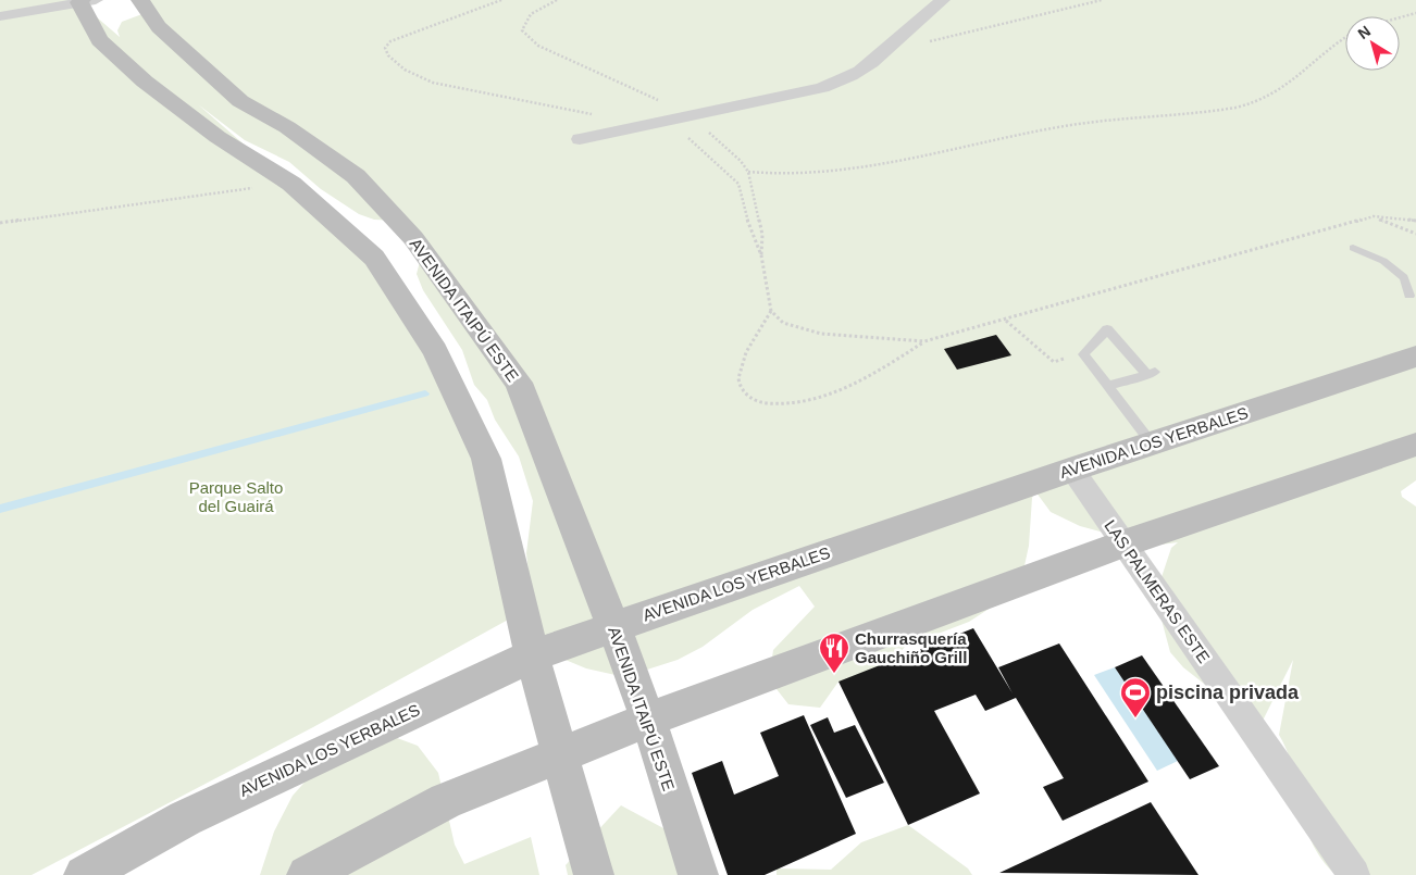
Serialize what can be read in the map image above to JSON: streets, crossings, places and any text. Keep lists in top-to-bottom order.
{
  "streets": {
    "street": ["AVENIDA ITAIPÚ ESTE", "AVENIDA LOS YERBALES", "LAS PALMERAS ESTE"]
  },
  "crossings": [
    ["AVENIDA ITAIPÚ ESTE", "AVENIDA LOS YERBALES"],
    ["AVENIDA LOS YERBALES", "LAS PALMERAS ESTE"]
  ],
  "parks": ["Parque Salto del Guairá"],
  "places": {
    "restaurant": ["Churrasquería Gauchiño Grill"],
    "sports": ["piscina privada"]
  },
  "north": "top left"
}
